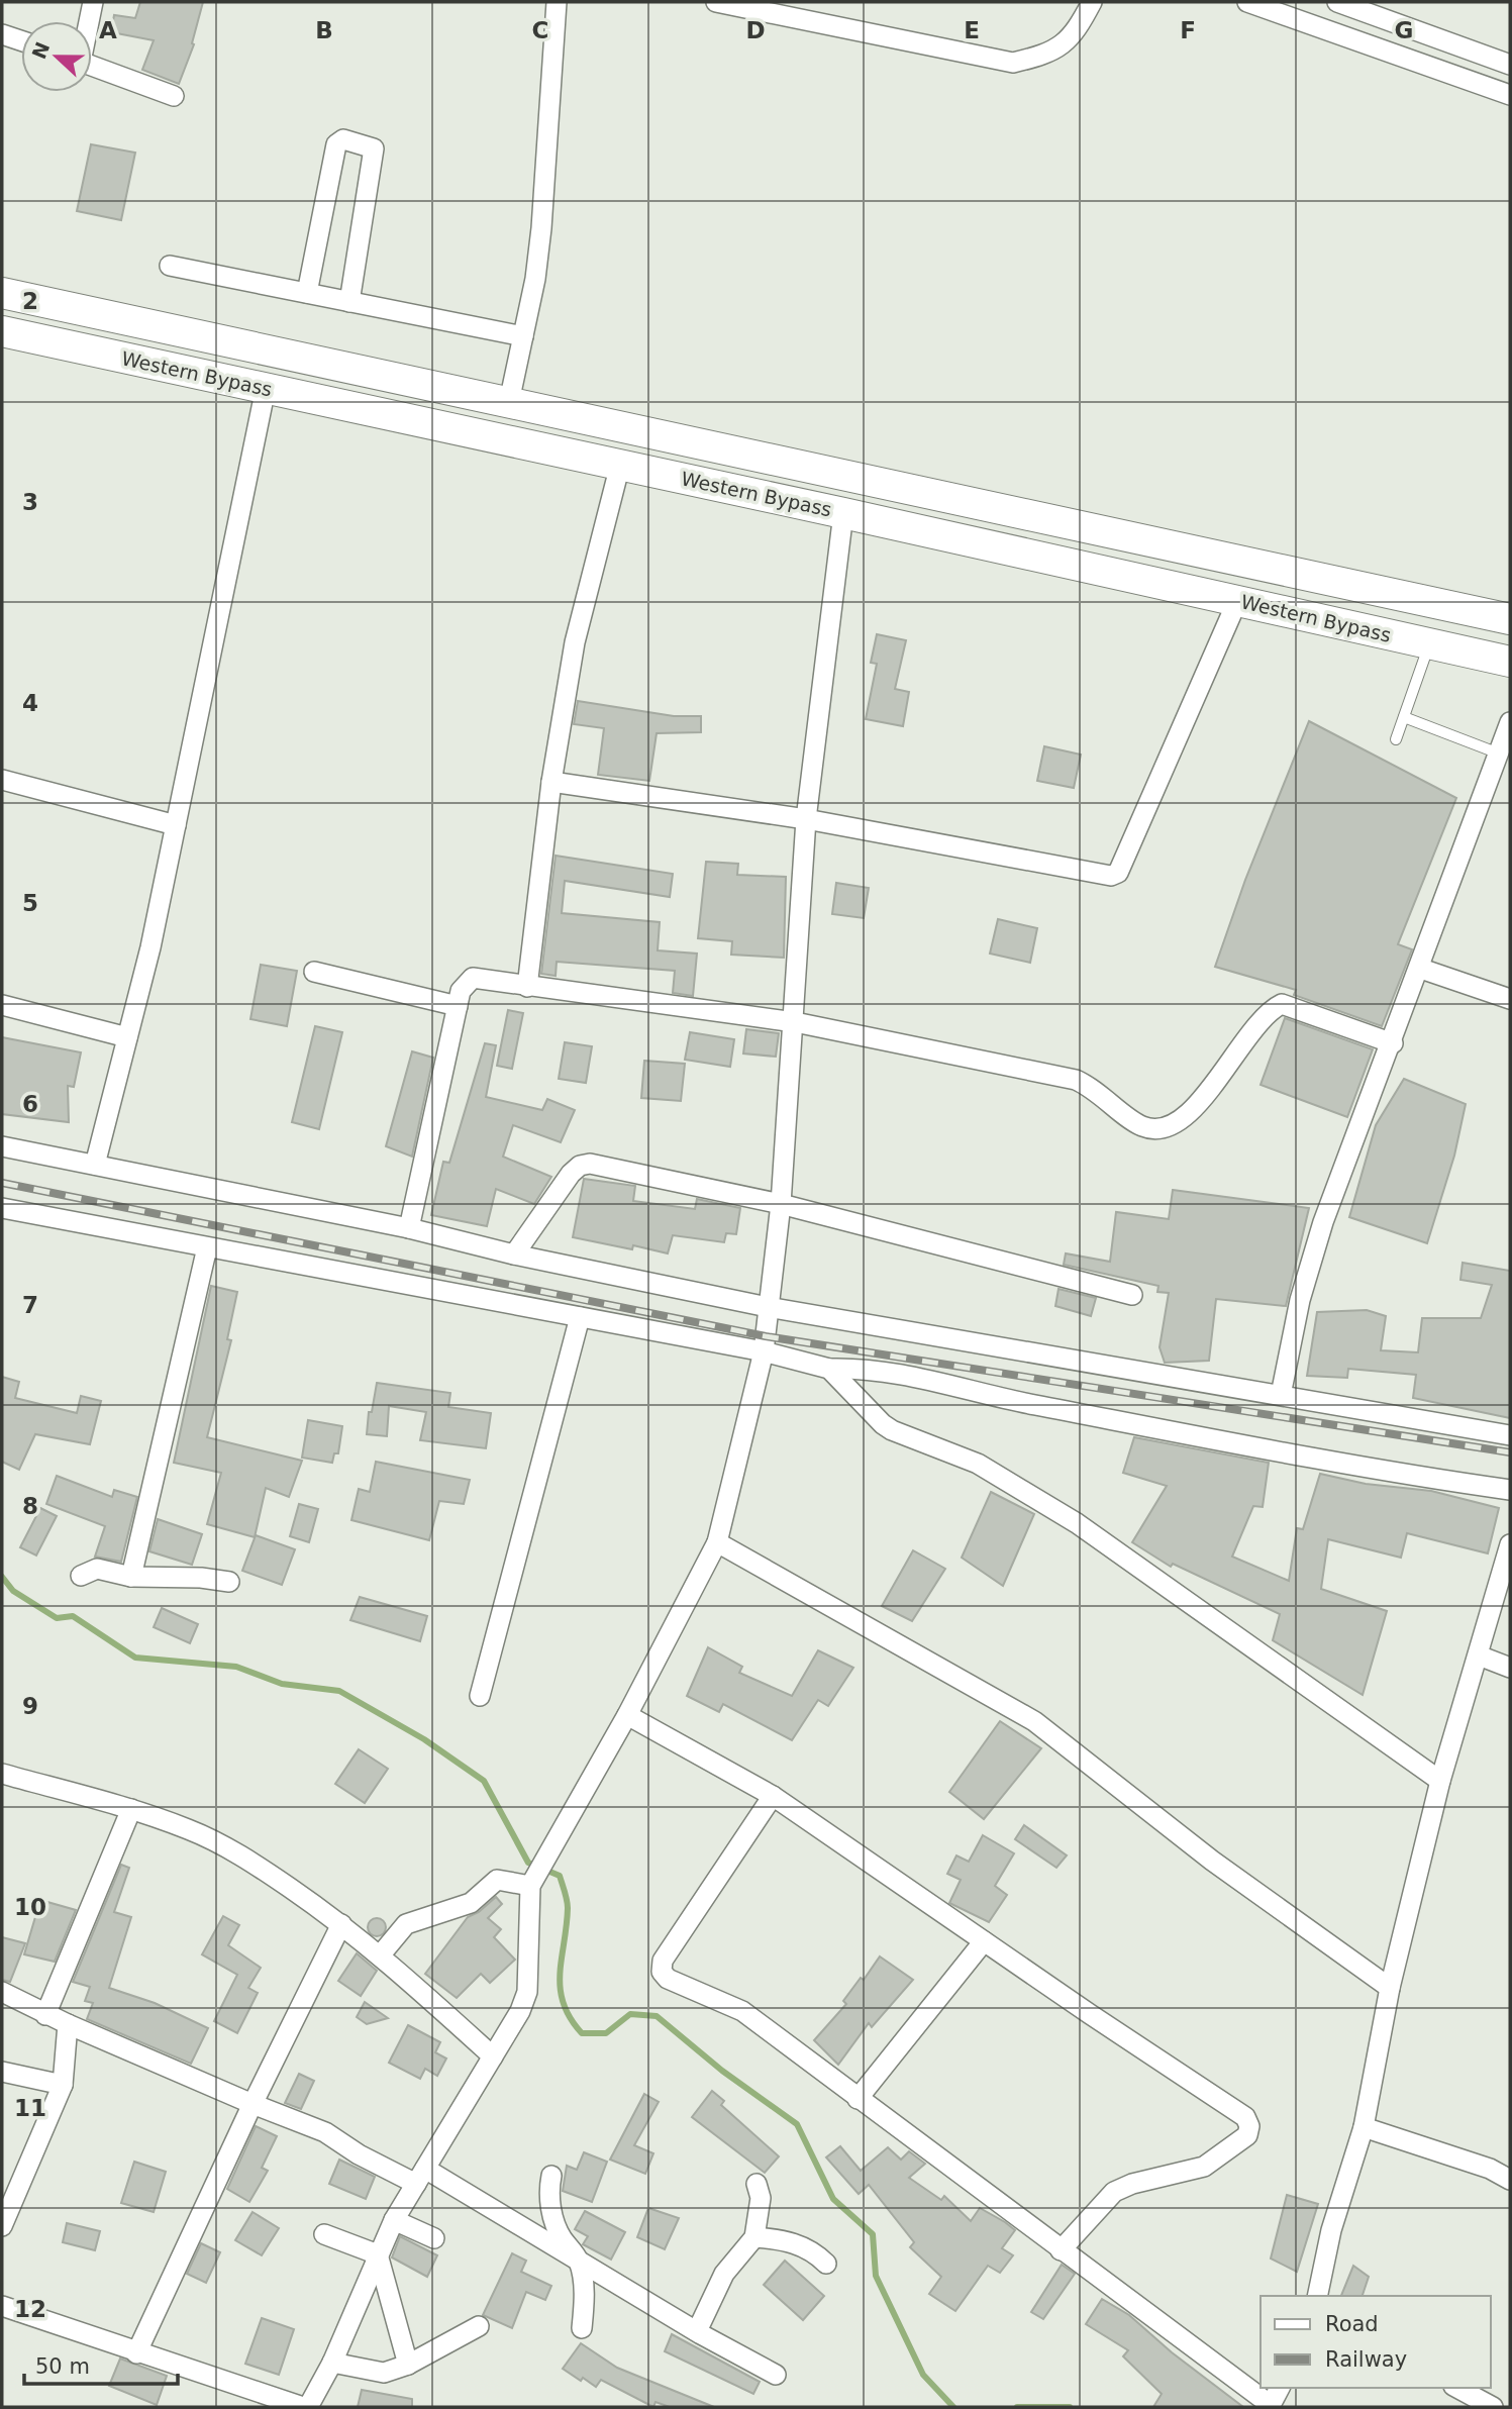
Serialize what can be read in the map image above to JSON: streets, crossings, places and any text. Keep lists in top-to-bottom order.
{
  "streets": {
    "main road": ["Western Bypass"]
  },
  "legend": ["Road", "Railway"],
  "scale_bar": "50 m",
  "north": "left",
  "grid": {
    "columns": [
      "A",
      "B",
      "C",
      "D",
      "E",
      "F",
      "G"
    ],
    "rows": [
      "2",
      "3",
      "4",
      "5",
      "6",
      "7",
      "8",
      "9",
      "10",
      "11",
      "12"
    ]
  }
}
